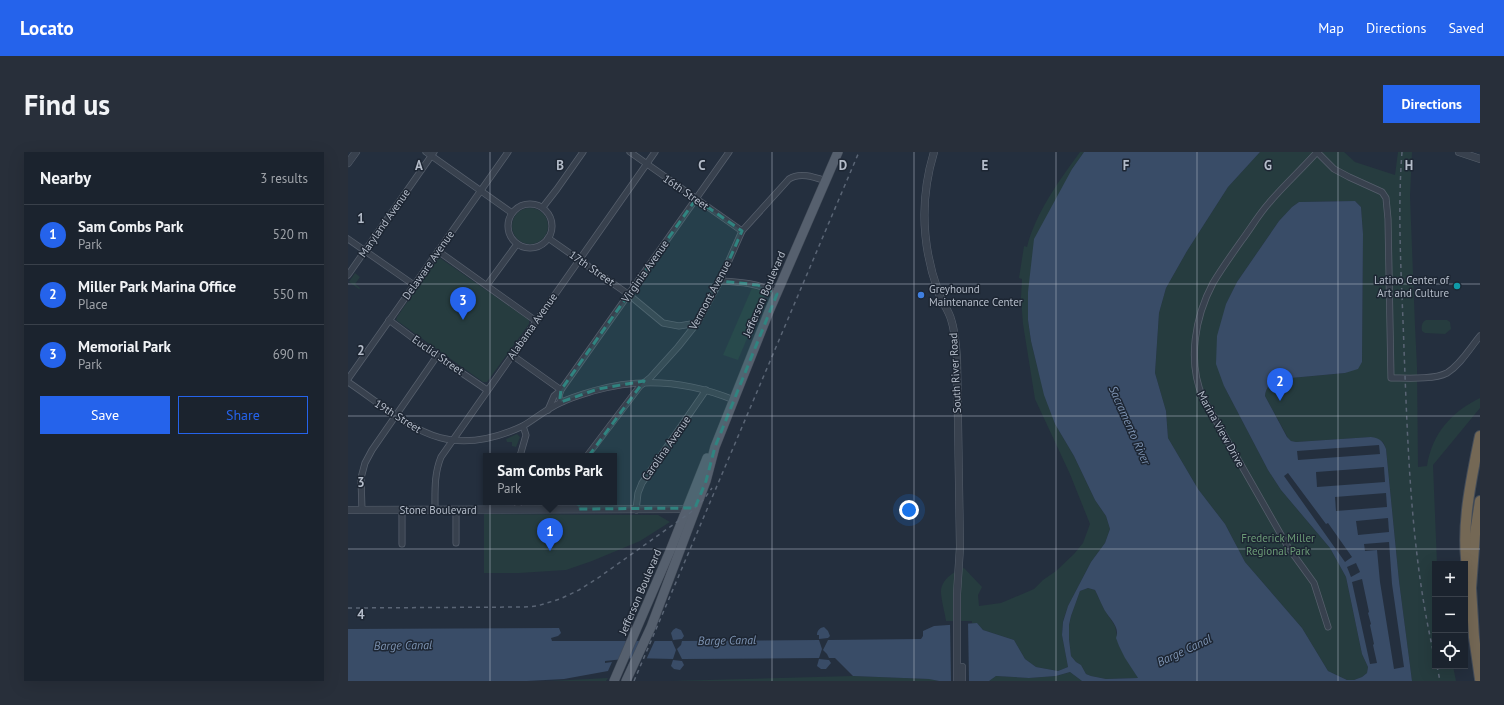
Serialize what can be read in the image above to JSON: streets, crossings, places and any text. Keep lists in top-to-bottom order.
{
  "streets": {
    "main road": ["Jefferson Boulevard"],
    "street": [
      "16th Street",
      "Maryland Avenue",
      "Delaware Avenue",
      "17th Street",
      "Virginia Avenue",
      "Vermont Avenue",
      "Alabama Avenue",
      "Euclid Street",
      "South River Road",
      "19th Street",
      "Marina View Drive",
      "Carolina Avenue",
      "Stone Boulevard"
    ]
  },
  "crossings": [
    ["16th Street", "Virginia Avenue"],
    ["16th Street", "Vermont Avenue"],
    ["16th Street", "Alabama Avenue"],
    ["Delaware Avenue", "Euclid Street"],
    ["17th Street", "Virginia Avenue"],
    ["17th Street", "Vermont Avenue"],
    ["17th Street", "Alabama Avenue"],
    ["Virginia Avenue", "19th Street"],
    ["Jefferson Boulevard", "Vermont Avenue"],
    ["Jefferson Boulevard", "Stone Boulevard"],
    ["Alabama Avenue", "Euclid Street"],
    ["Alabama Avenue", "19th Street"],
    ["Alabama Avenue", "Stone Boulevard"],
    ["Carolina Avenue", "Stone Boulevard"]
  ],
  "water": ["Sacramento River", "Barge Canal"],
  "parks": ["Frederick Miller Regional Park"],
  "places": ["Latino Center of Art and Culture", "Greyhound Maintenance Center"],
  "page": {
    "header": "Locato",
    "nav": ["Map", "Directions", "Saved"],
    "buttons": [
      "Directions",
      ["Save", "Share"]
    ],
    "title": "Find us",
    "heading": ["Nearby", "3 results"],
    "list": [
      {
        "mark": "1",
        "name": "Sam Combs Park",
        "note": "Park",
        "value": "520 m"
      },
      {
        "mark": "2",
        "name": "Miller Park Marina Office",
        "note": "Place",
        "value": "550 m"
      },
      {
        "mark": "3",
        "name": "Memorial Park",
        "note": "Park",
        "value": "690 m"
      }
    ],
    "pins": ["3", "2", "1"],
    "popup": ["Sam Combs Park", "Park"],
    "map_buttons": ["+", "−"]
  },
  "grid": {
    "columns": [
      "A",
      "B",
      "C",
      "D",
      "E",
      "F",
      "G",
      "H"
    ],
    "rows": [
      "1",
      "2",
      "3",
      "4"
    ]
  }
}
